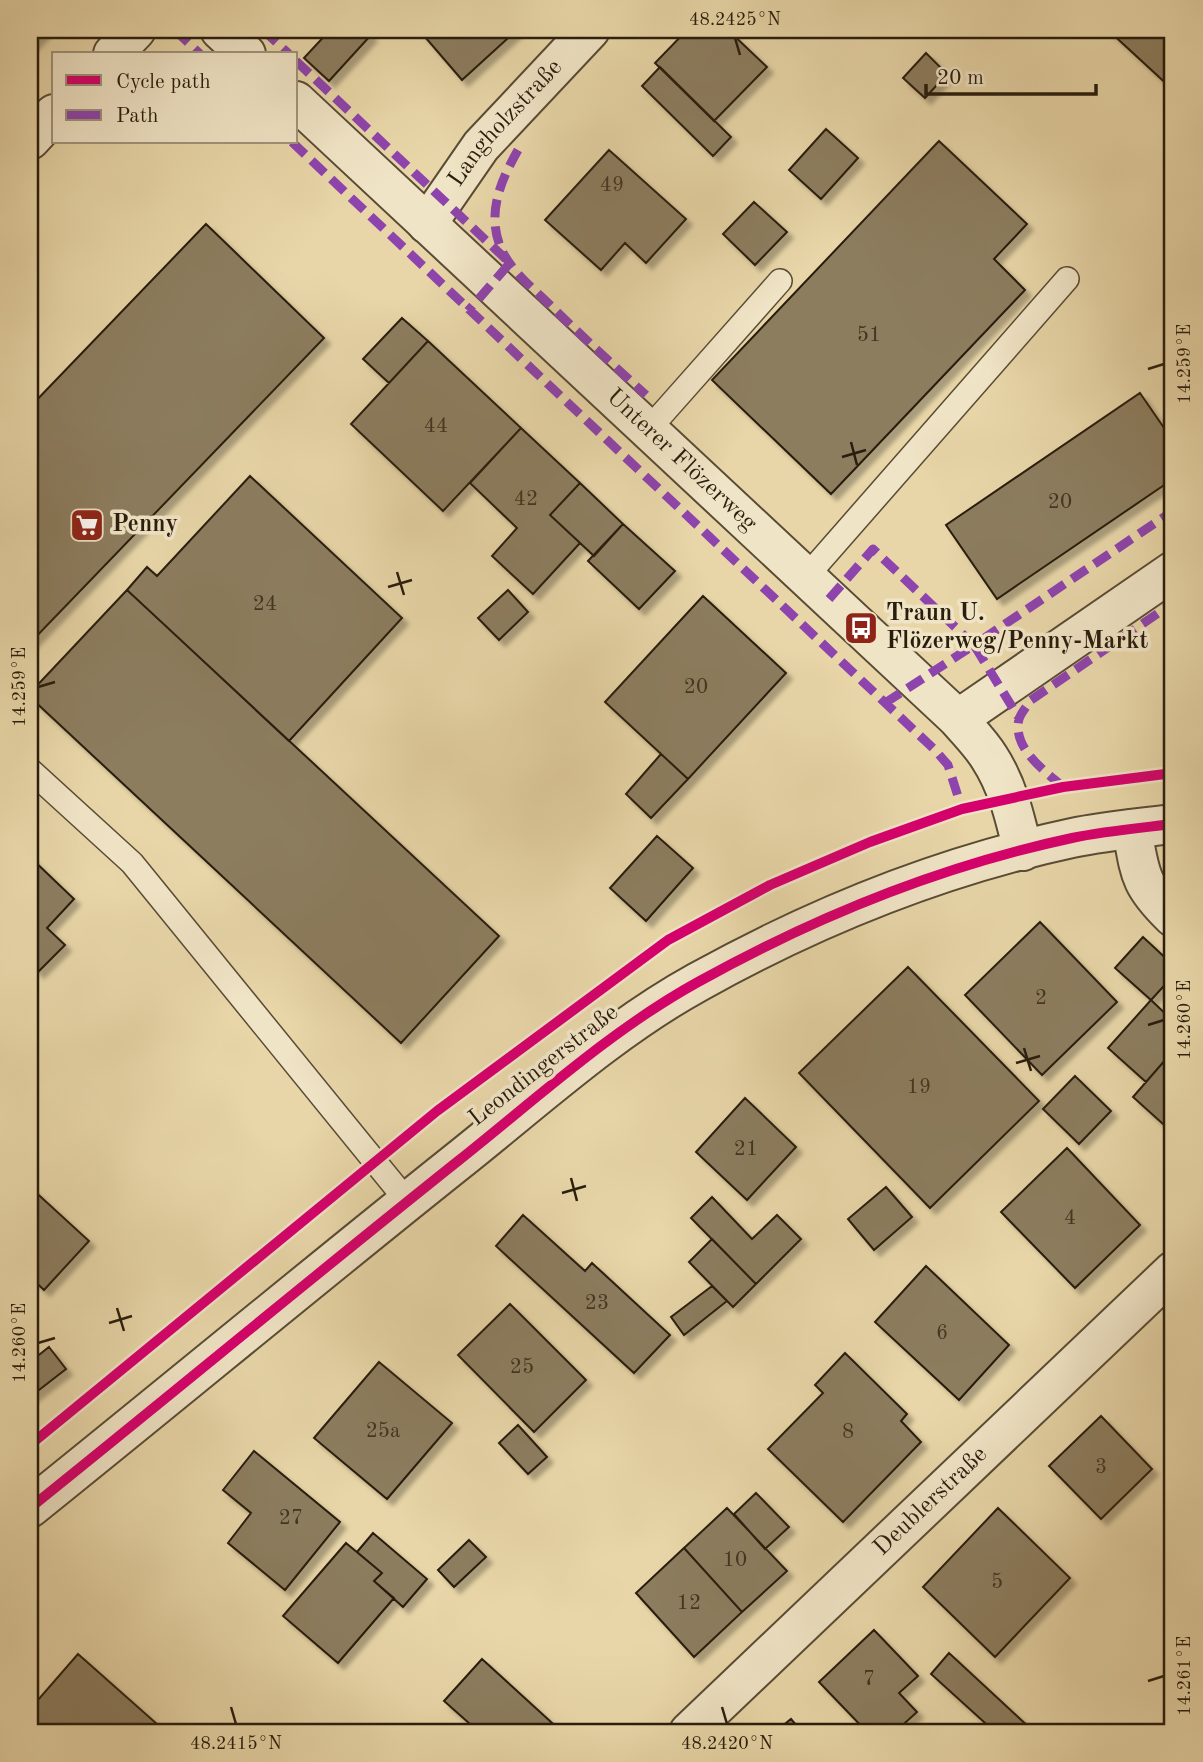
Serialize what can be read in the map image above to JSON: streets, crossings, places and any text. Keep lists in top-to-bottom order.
{
  "streets": {
    "street": [
      "Langholzstraße",
      "Unterer Flözerweg",
      "Leondingerstraße",
      "Deublerstraße"
    ]
  },
  "crossings": [
    ["Langholzstraße", "Unterer Flözerweg"],
    ["Unterer Flözerweg", "Leondingerstraße"]
  ],
  "places": {
    "supermarket": ["Penny"],
    "bus stop": ["Traun U. Flözerweg/Penny-Markt"]
  },
  "house_numbers": [
    "49",
    "51",
    "44",
    "42",
    "20",
    "24",
    "20",
    "2",
    "19",
    "21",
    "4",
    "23",
    "6",
    "25",
    "25a",
    "8",
    "3",
    "27",
    "10",
    "5",
    "12",
    "7"
  ],
  "legend": ["Cycle path", "Path"],
  "scale_bar": "20 m",
  "coordinates": [
    "48.2425°N",
    "14.259°E",
    "14.260°E",
    "14.261°E",
    "48.2415°N",
    "48.2420°N"
  ]
}
